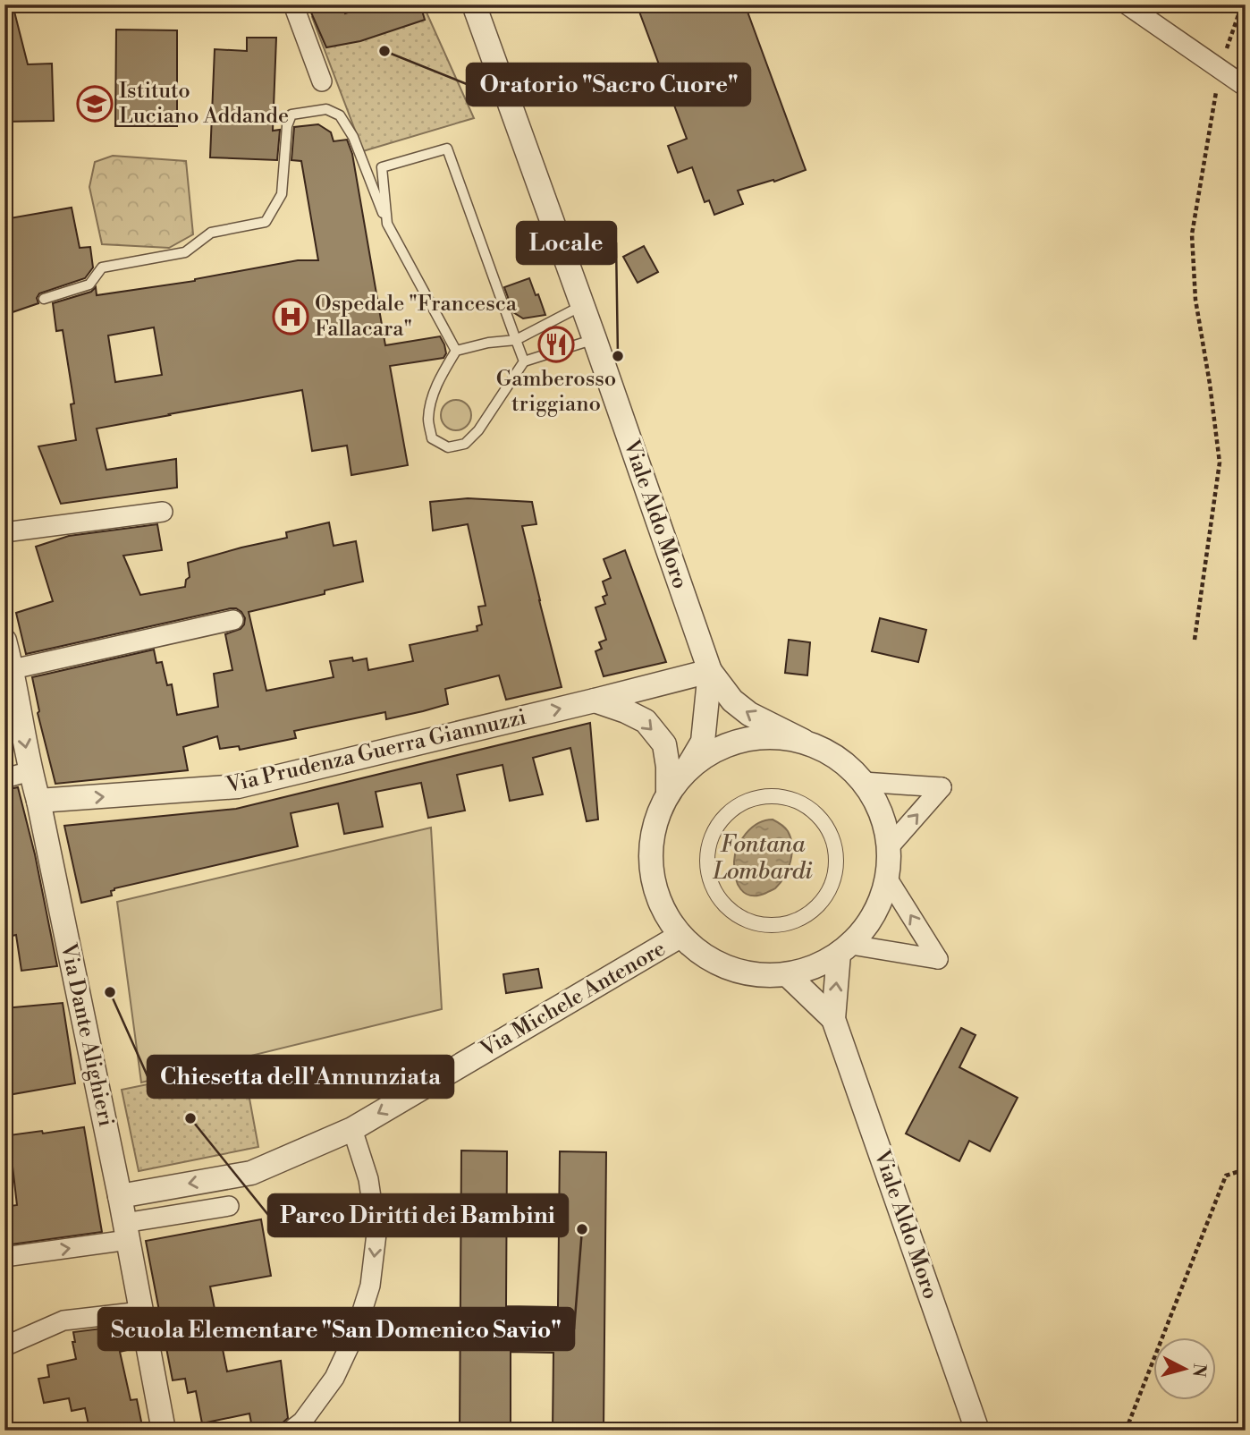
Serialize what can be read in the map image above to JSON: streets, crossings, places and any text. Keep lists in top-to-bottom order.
{
  "streets": {
    "street": [
      "Viale Aldo Moro",
      "Via Prudenza Guerra Giannuzzi",
      "Via Michele Antenore",
      "Via Dante Alighieri"
    ]
  },
  "crossings": [
    ["Viale Aldo Moro", "Via Prudenza Guerra Giannuzzi"],
    ["Via Prudenza Guerra Giannuzzi", "Via Dante Alighieri"],
    ["Via Michele Antenore", "Via Dante Alighieri"]
  ],
  "one_way": ["Via Michele Antenore"],
  "water": ["Fontana Lombardi"],
  "places": {
    "other": [
      "Oratorio \"Sacro Cuore\"",
      "Locale",
      "Chiesetta dell'Annunziata",
      "Parco Diritti dei Bambini",
      "Scuola Elementare \"San Domenico Savio\""
    ],
    "school or university": ["Istituto Luciano Addande"],
    "hospital": ["Ospedale \"Francesca Fallacara\""],
    "restaurant": ["Gamberosso triggiano"]
  },
  "north": "right"
}
